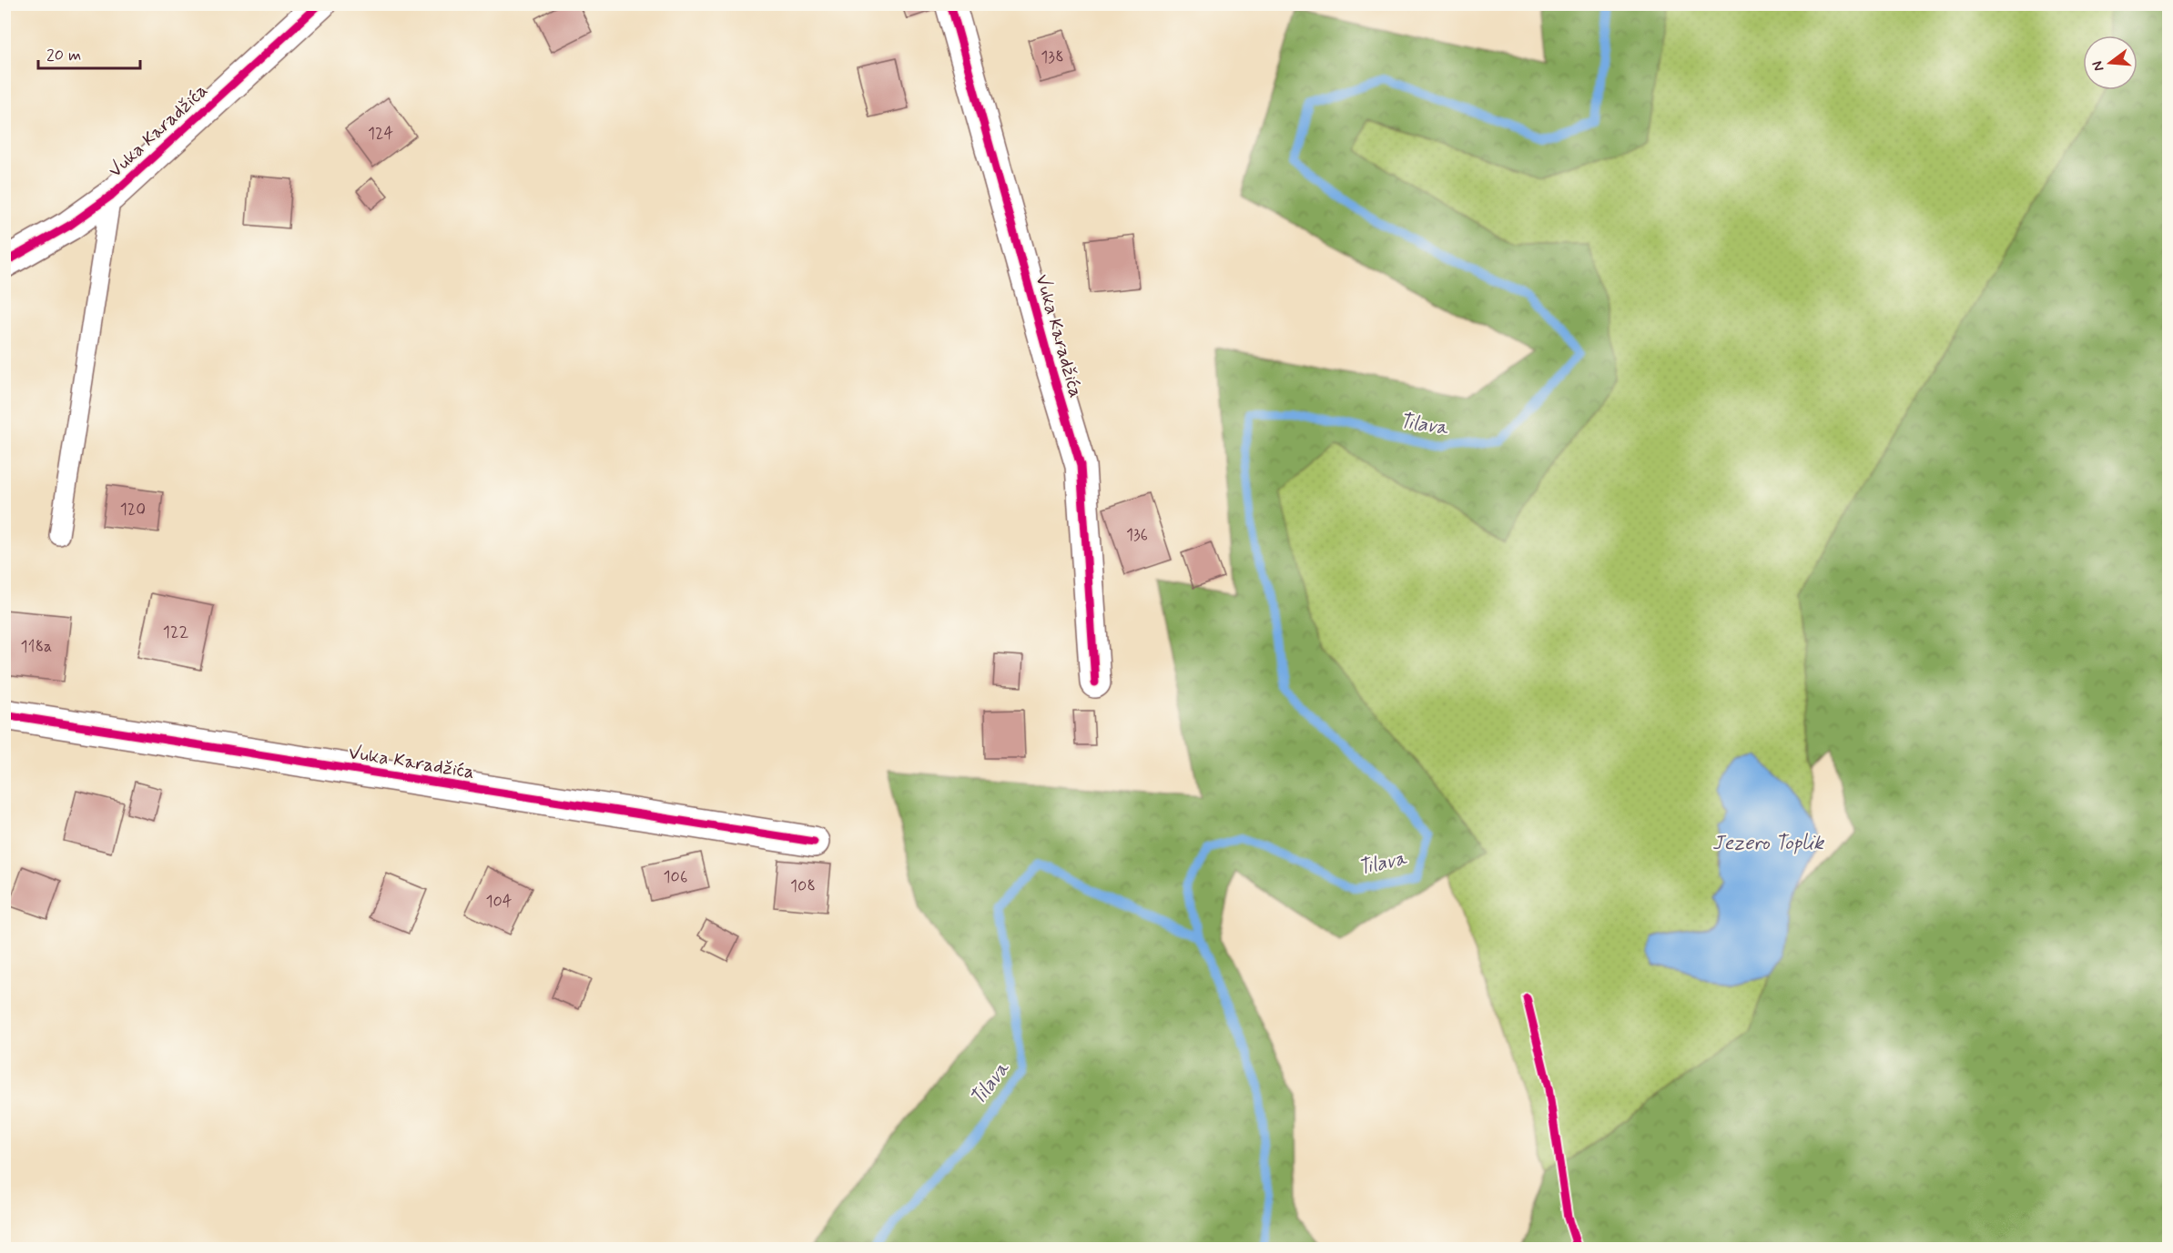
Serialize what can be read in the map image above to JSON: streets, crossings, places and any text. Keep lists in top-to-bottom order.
{
  "streets": {
    "street": ["Vuka Karadžića"]
  },
  "water": ["Tilava", "Jezero Toplik"],
  "house_numbers": [
    "138",
    "124",
    "120",
    "136",
    "122",
    "118a",
    "106",
    "108",
    "104"
  ],
  "scale_bar": "20 m",
  "north": "left"
}
